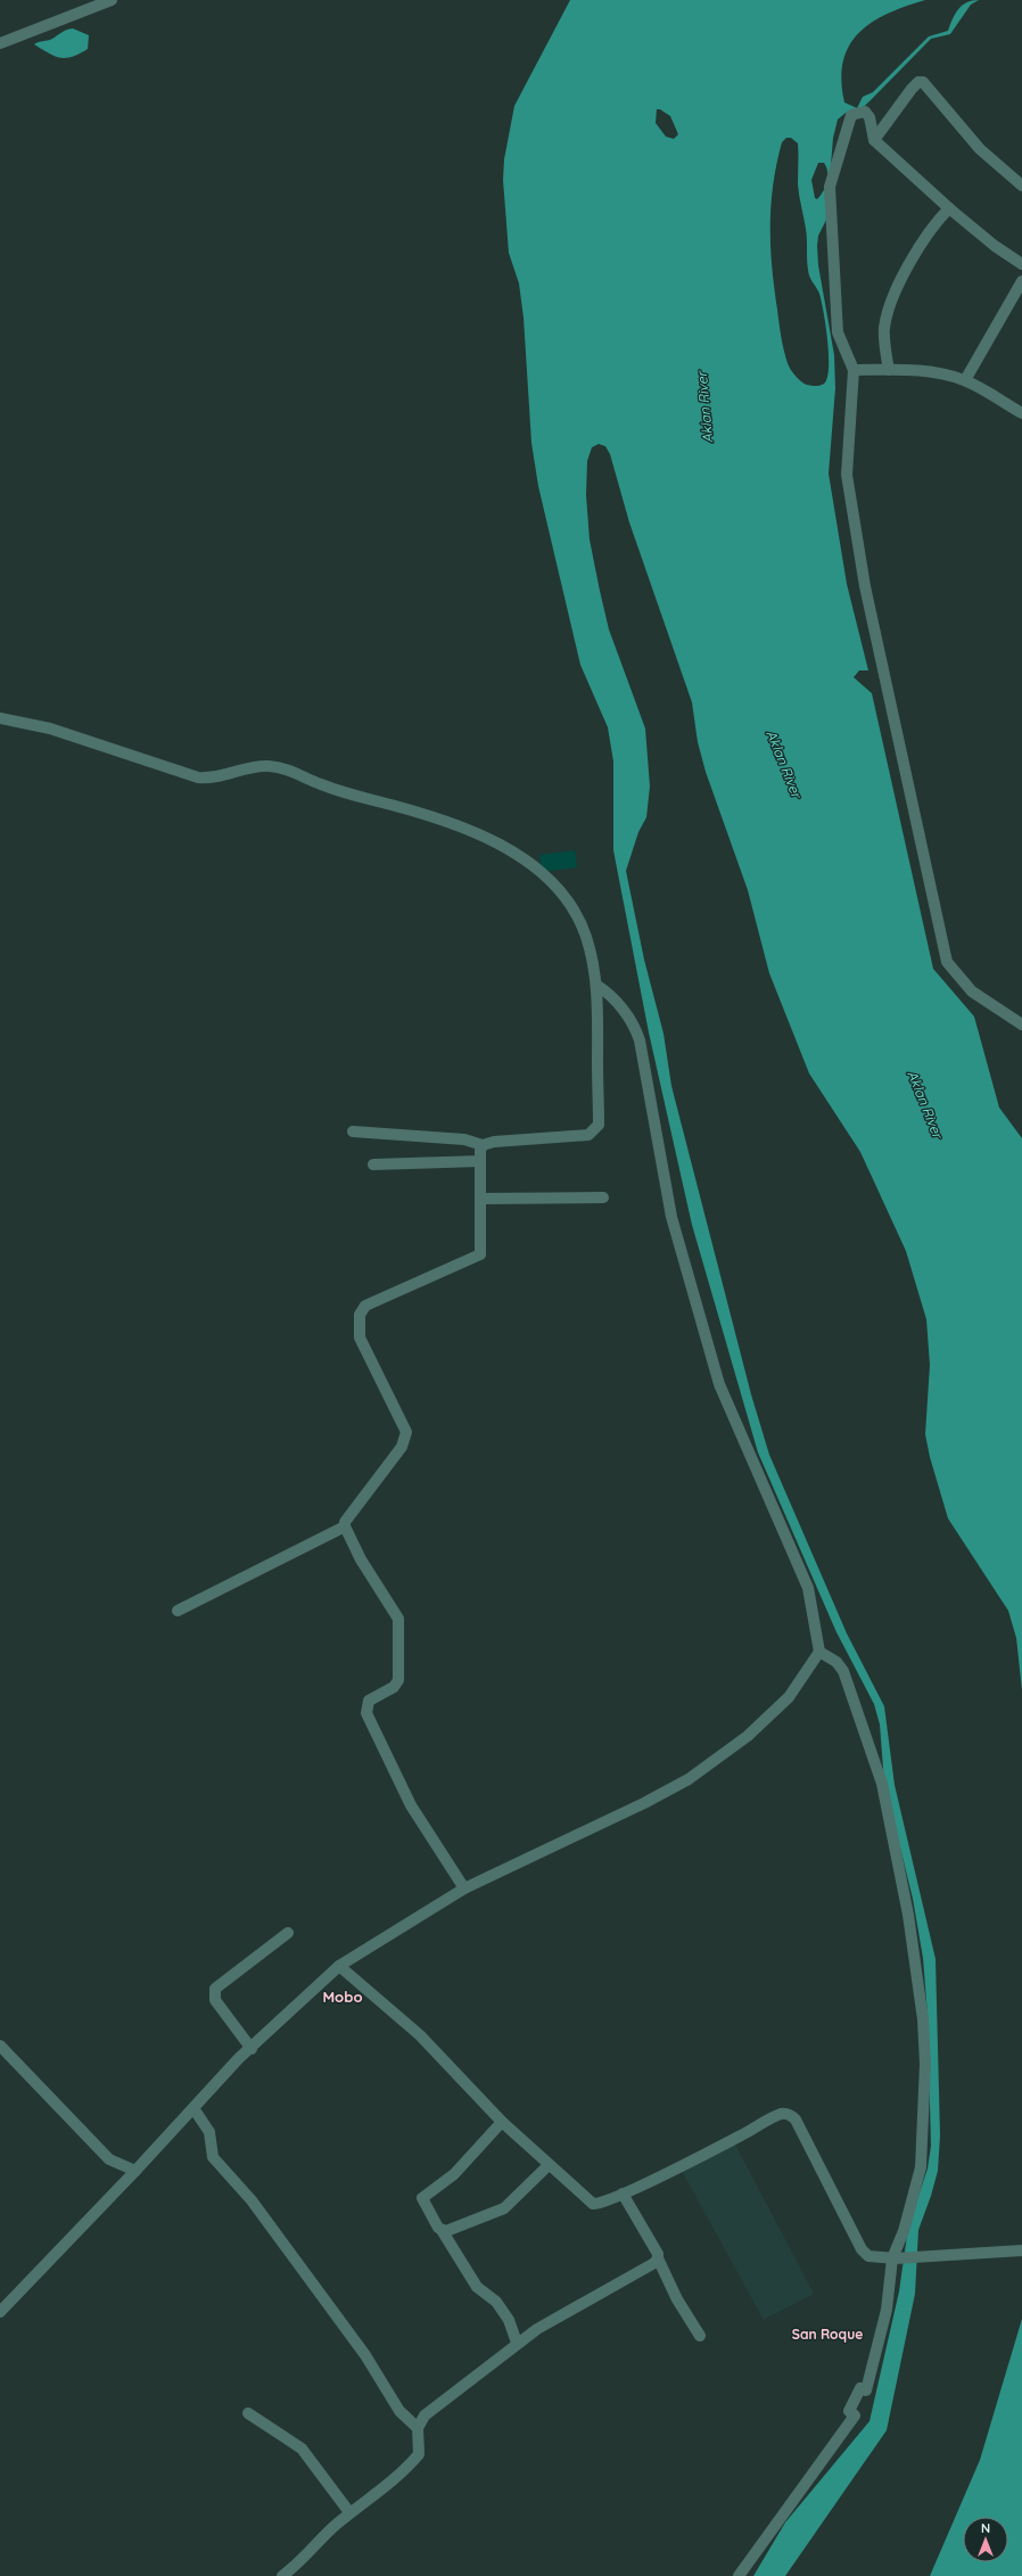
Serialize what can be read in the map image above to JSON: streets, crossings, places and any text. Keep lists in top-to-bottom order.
{
  "districts": ["Mobo", "San Roque"],
  "water": ["Aklan River"],
  "north": "top"
}
